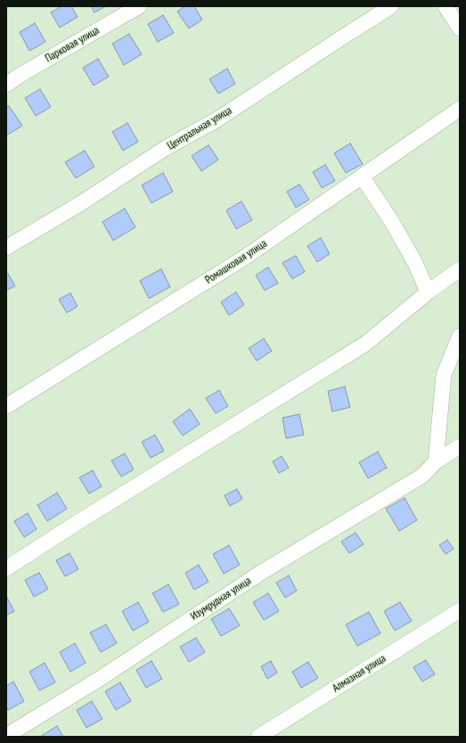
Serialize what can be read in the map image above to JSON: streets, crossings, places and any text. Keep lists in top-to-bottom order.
{
  "streets": {
    "street": [
      "Парковая улица",
      "Центральная улица",
      "Ромашковая улица",
      "Изумрудная улица",
      "Алмазная улица"
    ]
  }
}
